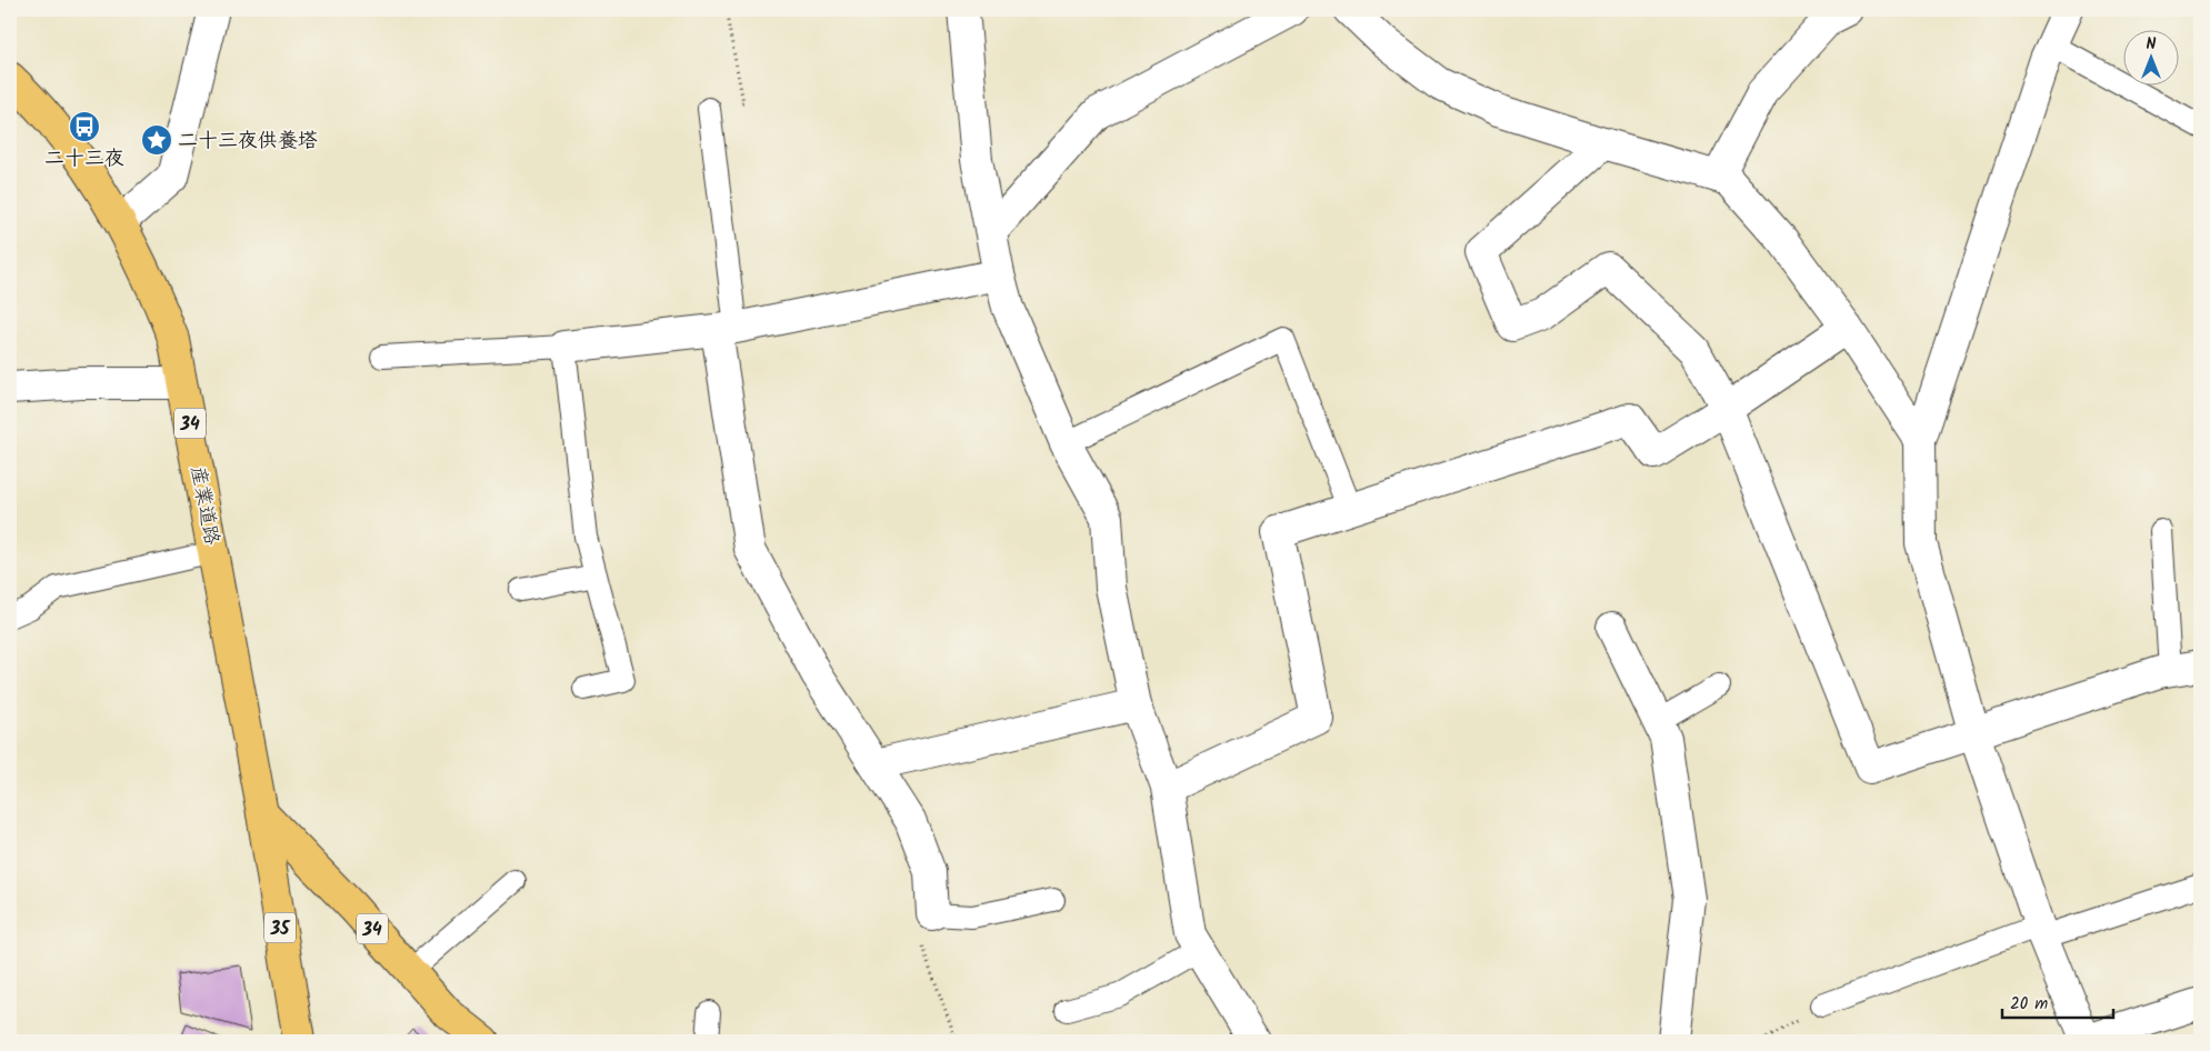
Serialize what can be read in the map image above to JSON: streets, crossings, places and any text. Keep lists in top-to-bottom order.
{
  "streets": {
    "main road": ["34", "産業道路", "35"]
  },
  "crossings": [
    ["34", "産業道路"],
    ["34", "35"],
    ["産業道路", "35"]
  ],
  "places": {
    "bus stop": ["二十三夜"],
    "place": ["二十三夜供養塔"]
  },
  "scale_bar": "20 m",
  "north": "top"
}
